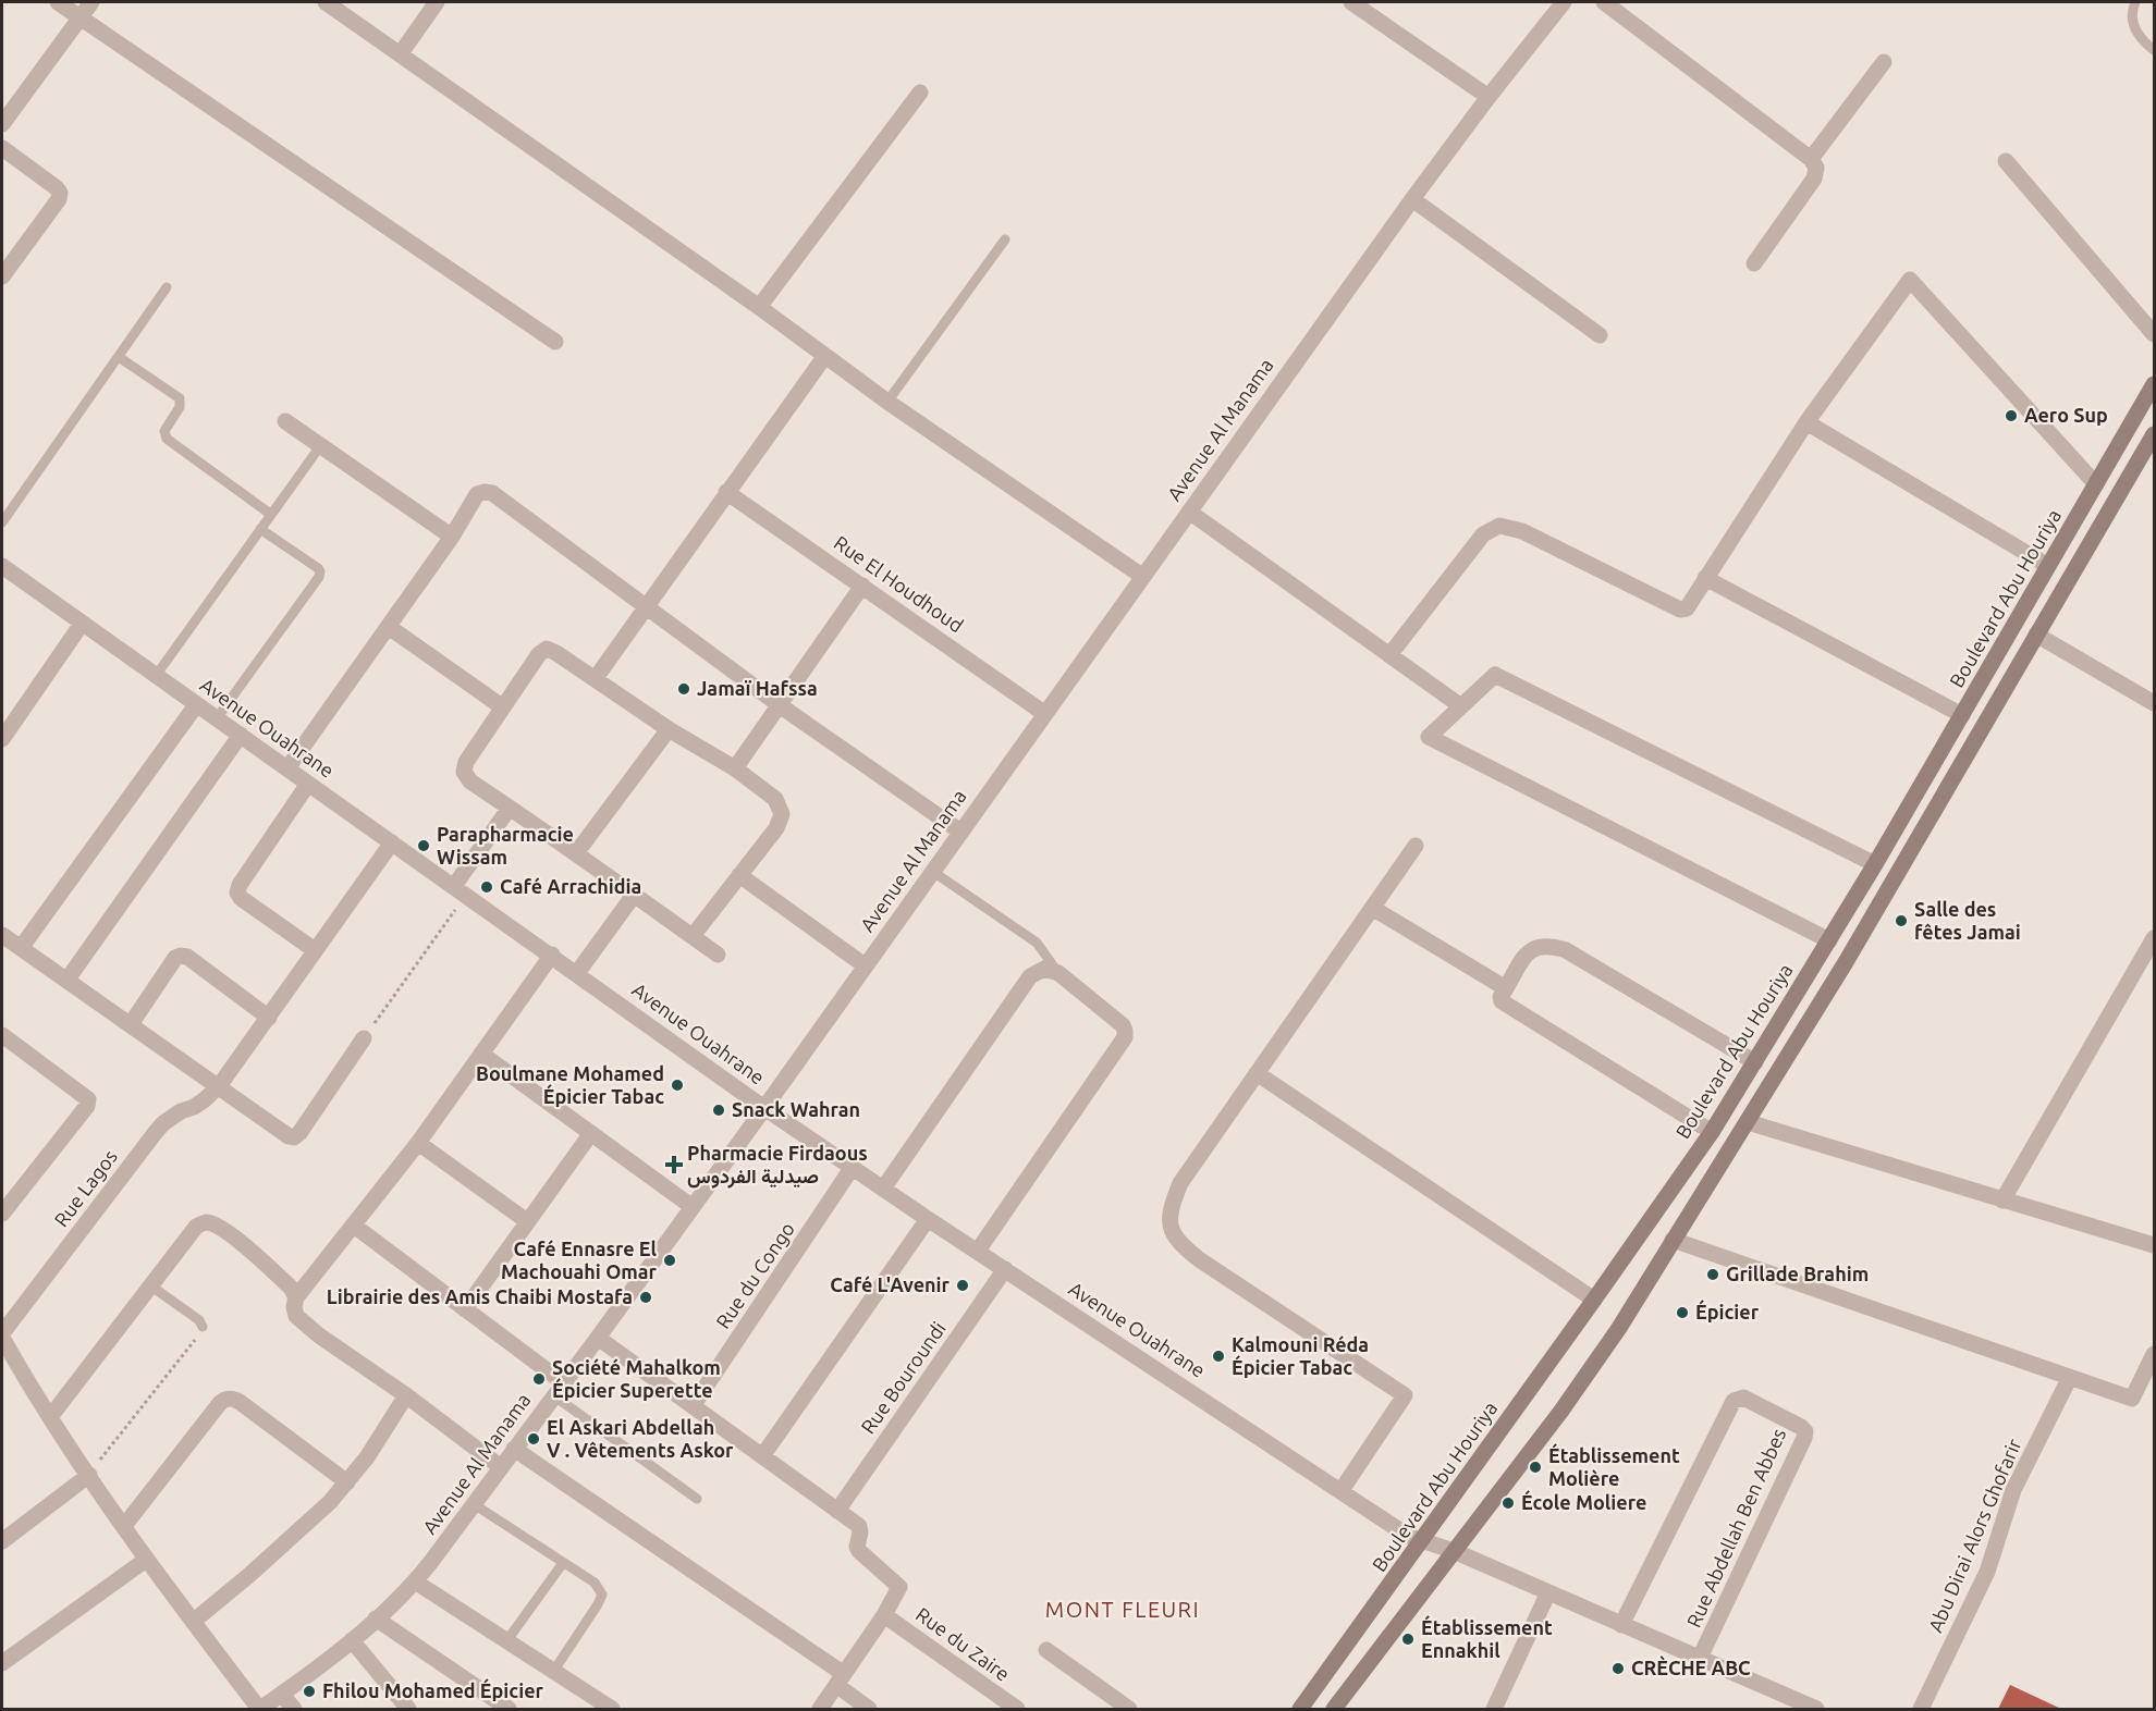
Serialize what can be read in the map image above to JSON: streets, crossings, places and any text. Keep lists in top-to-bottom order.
{
  "streets": {
    "main road": ["Boulevard Abu Houriya"],
    "street": [
      "Avenue Al Manama",
      "Rue El Houdhoud",
      "Avenue Ouahrane",
      "Rue Lagos",
      "Rue du Congo",
      "Rue Bouroundi",
      "Rue Abdellah Ben Abbes",
      "Abu Dirai Alors Ghofarir",
      "Rue du Zaire"
    ]
  },
  "crossings": [
    ["Avenue Al Manama", "Rue El Houdhoud"],
    ["Avenue Al Manama", "Avenue Ouahrane"],
    ["Boulevard Abu Houriya", "Avenue Ouahrane"],
    ["Avenue Ouahrane", "Rue Lagos"],
    ["Avenue Ouahrane", "Rue du Congo"],
    ["Avenue Ouahrane", "Rue Bouroundi"],
    ["Avenue Ouahrane", "Rue Abdellah Ben Abbes"]
  ],
  "districts": ["MONT FLEURI"],
  "places": {
    "other": [
      "Aero Sup",
      "Jamaï Hafssa",
      "Parapharmacie Wissam",
      "Café Arrachidia",
      "Salle des fêtes Jamai",
      "Boulmane Mohamed Épicier Tabac",
      "Snack Wahran",
      "Café Ennasre El Machouahi Omar",
      "Grillade Brahim",
      "Café L'Avenir",
      "Librairie des Amis Chaibi Mostafa",
      "Épicier",
      "Kalmouni Réda Épicier Tabac",
      "Société Mahalkom Épicier Superette",
      "El Askari Abdellah V . Vêtements Askor",
      "Établissement Molière",
      "École Moliere",
      "Établissement Ennakhil",
      "CRÈCHE ABC",
      "Fhilou Mohamed Épicier"
    ],
    "health": ["Pharmacie Firdaous صيدلية الفردوس"]
  }
}
